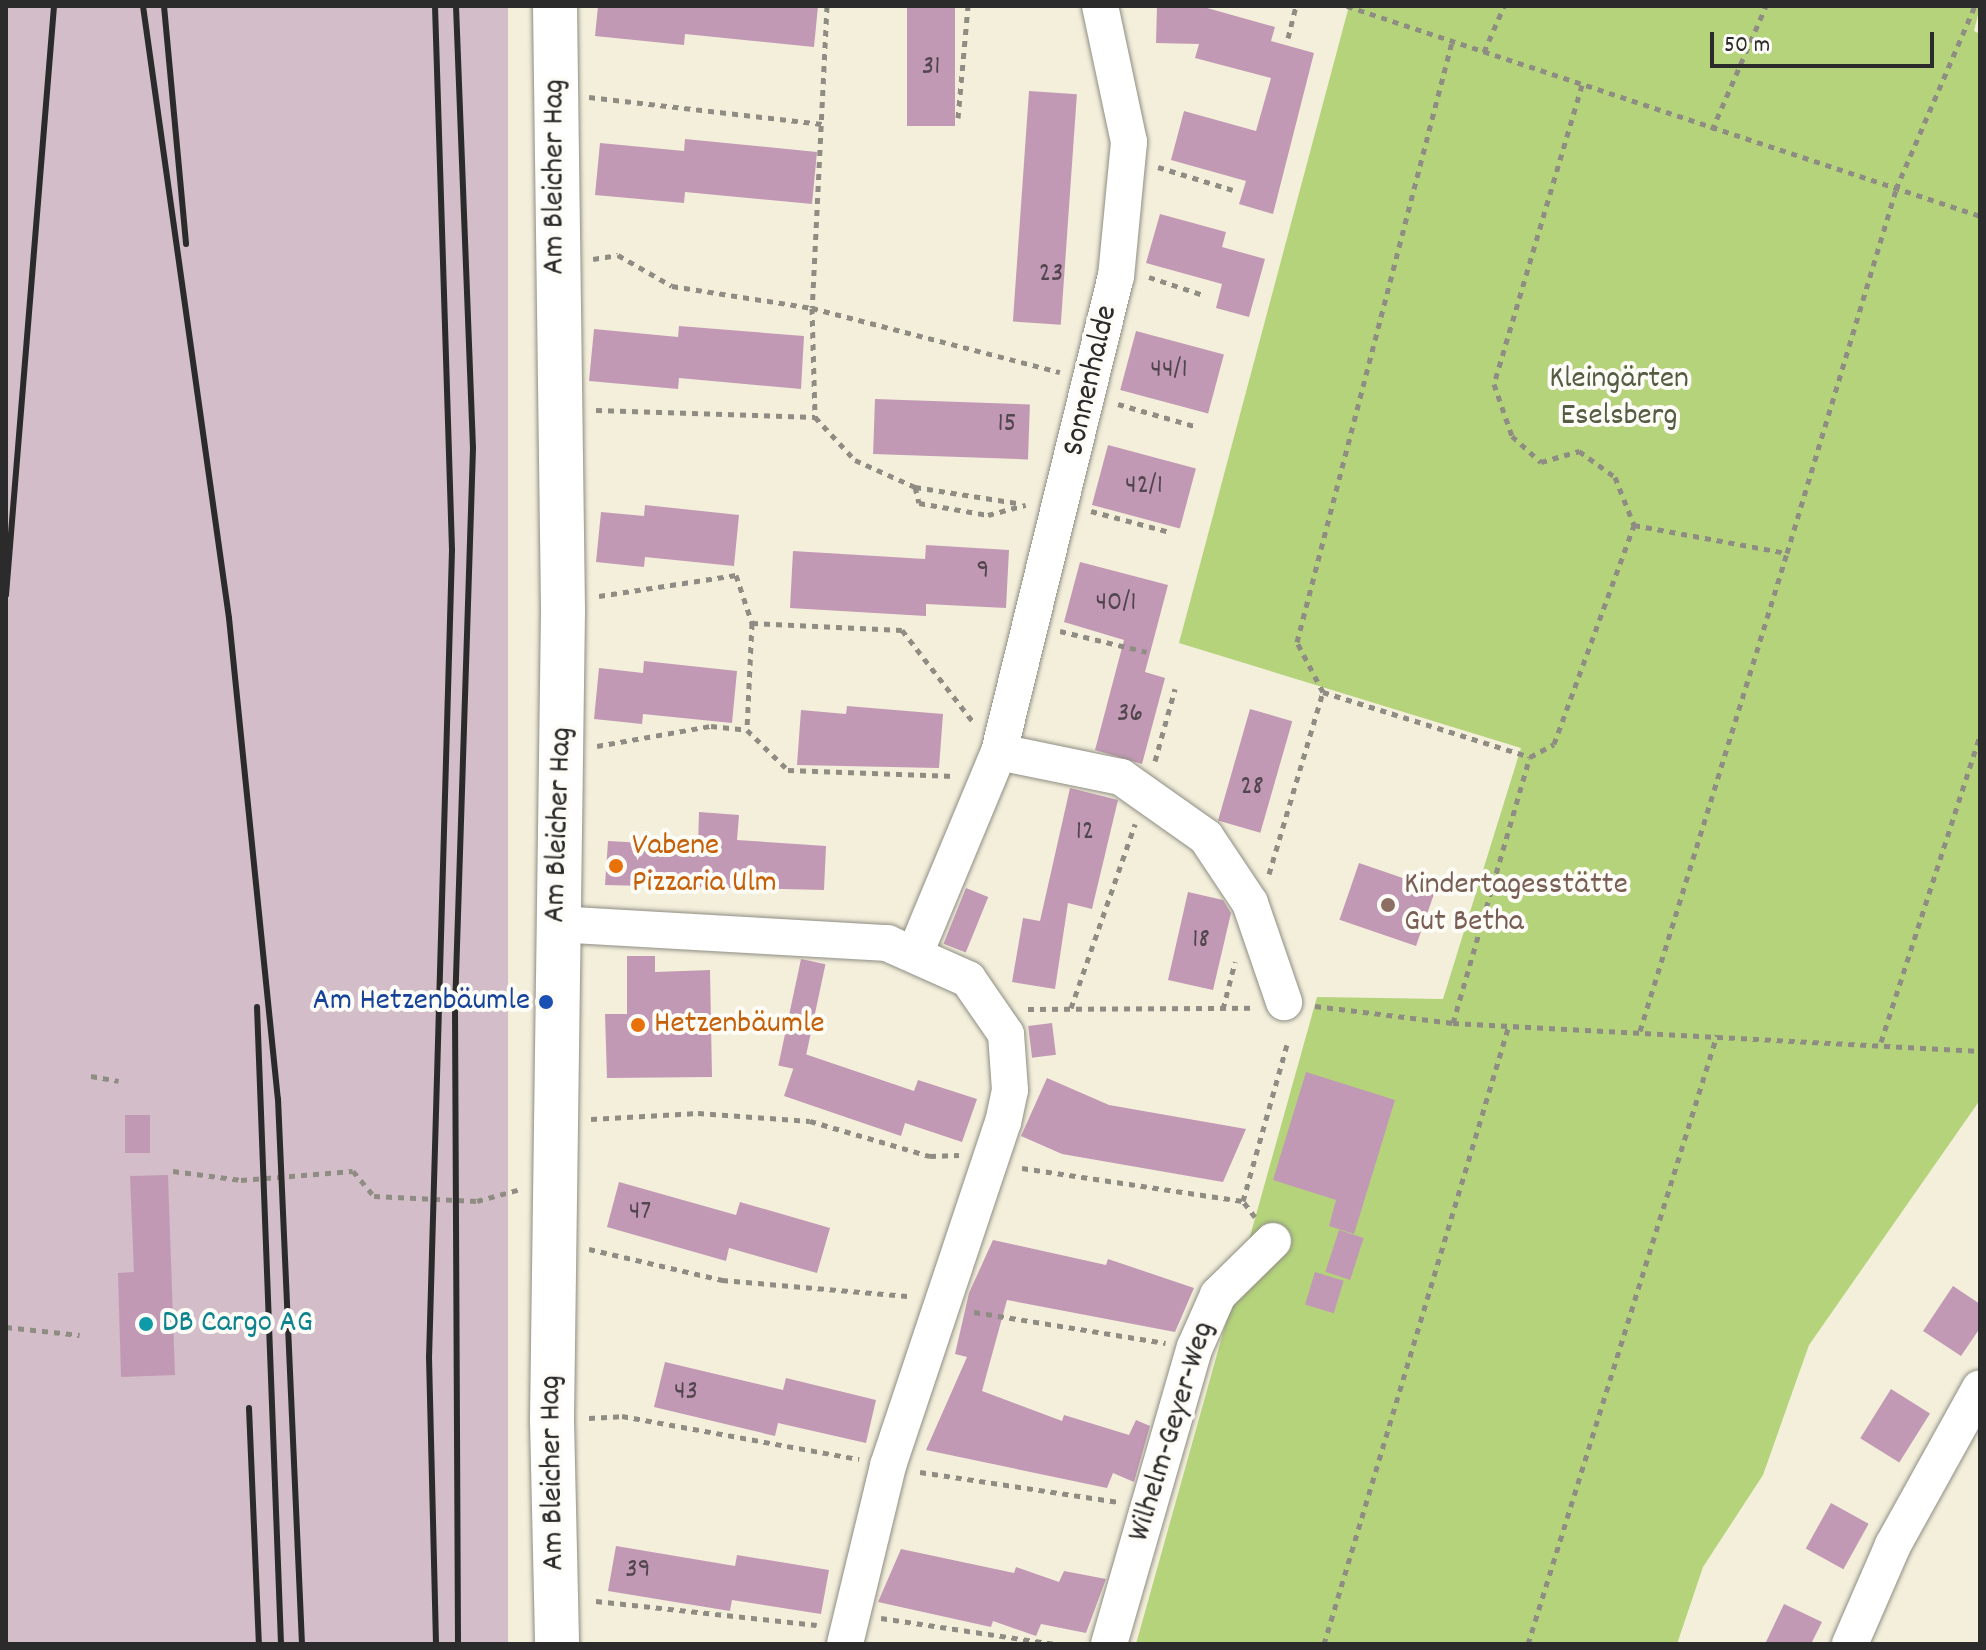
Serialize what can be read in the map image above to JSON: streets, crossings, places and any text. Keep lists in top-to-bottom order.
{
  "streets": {
    "street": ["Am Bleicher Hag", "Sonnenhalde", "Wilhelm-Geyer-Weg"]
  },
  "parks": ["Kleingärten Eselsberg"],
  "places": [
    "Vabene Pizzaria Ulm",
    "Kindertagesstätte Gut Betha",
    "Am Hetzenbäumle",
    "Hetzenbäumle",
    "DB Cargo AG"
  ],
  "house_numbers": [
    "31",
    "23",
    "44/1",
    "15",
    "42/1",
    "9",
    "40/1",
    "36",
    "28",
    "12",
    "18",
    "47",
    "43",
    "39"
  ],
  "scale_bar": "50 m"
}
